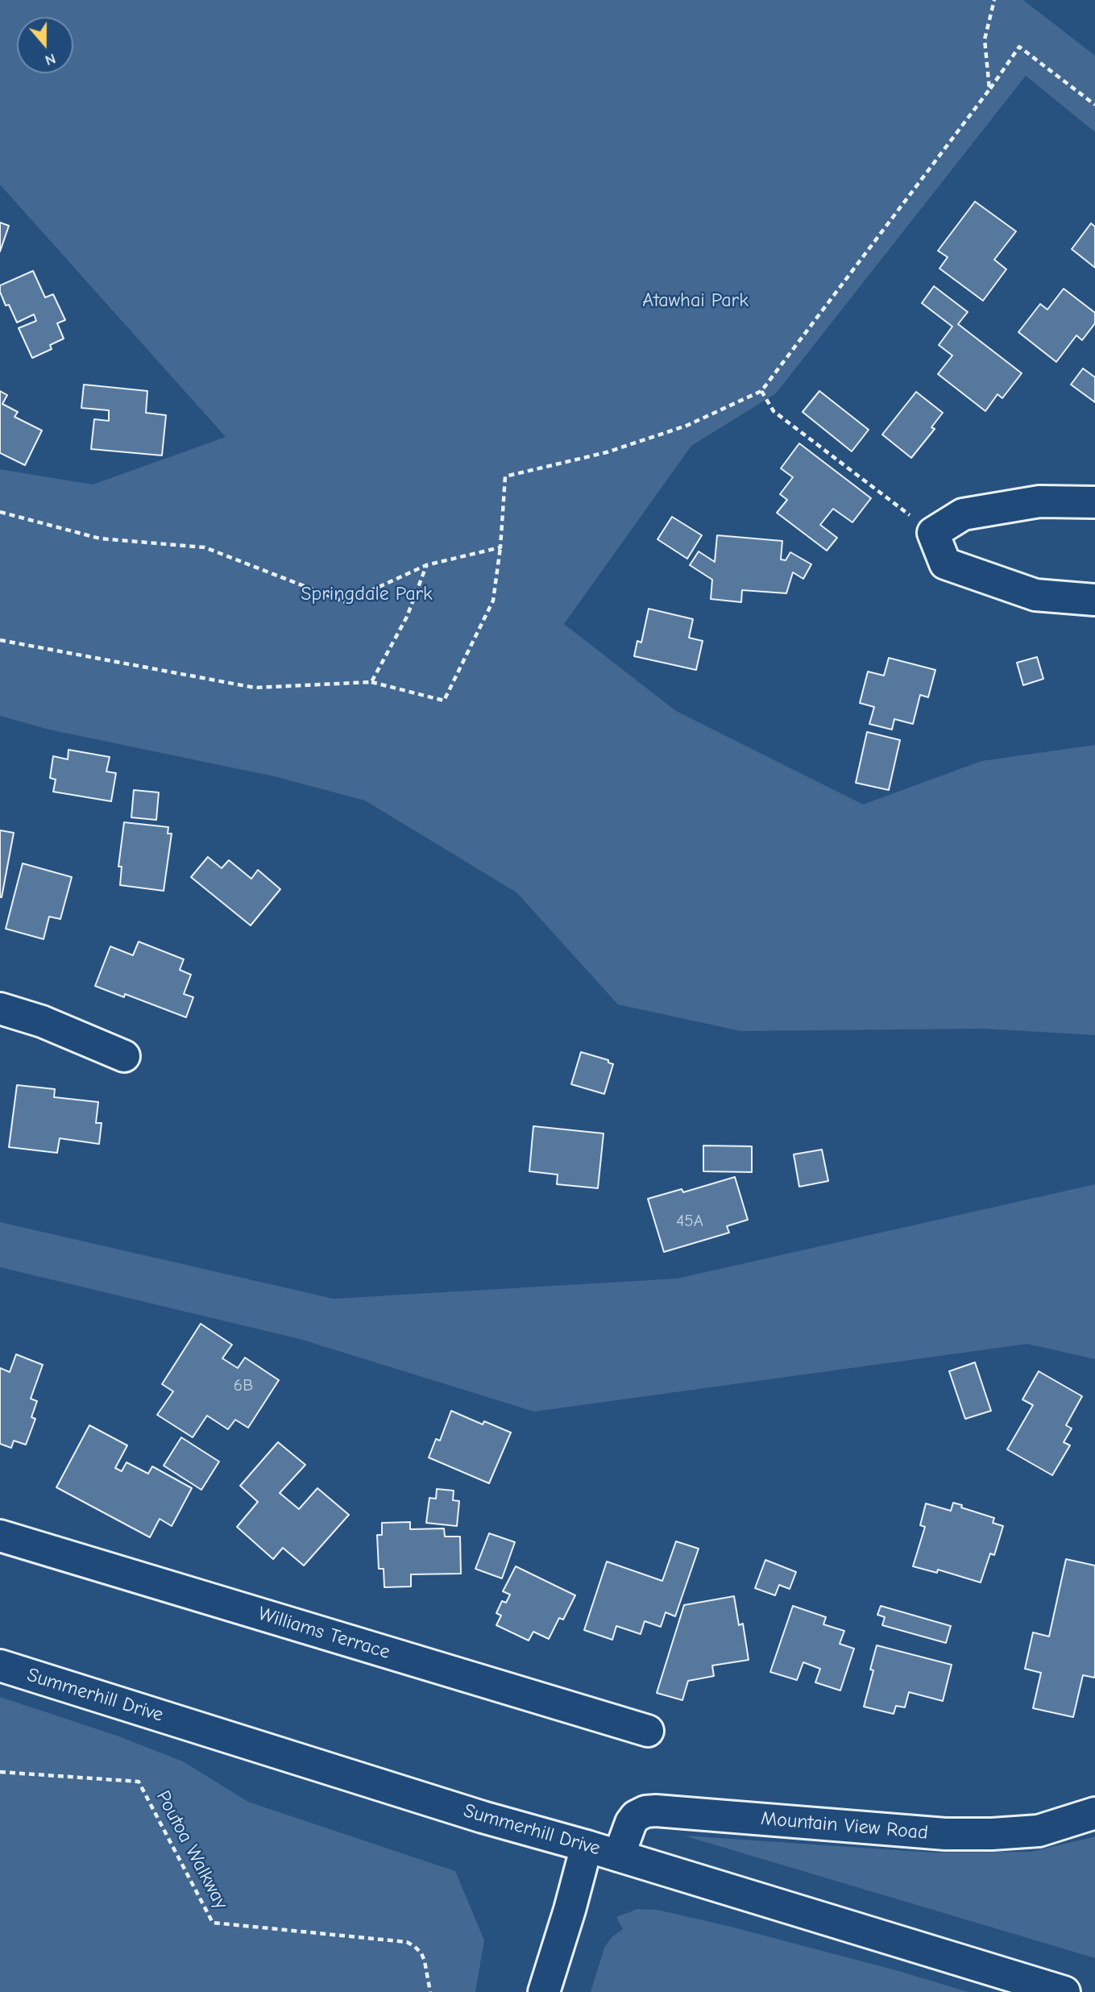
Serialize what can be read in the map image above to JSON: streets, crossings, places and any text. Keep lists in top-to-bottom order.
{
  "streets": {
    "street": ["Williams Terrace", "Summerhill Drive", "Mountain View Road"],
    "path": ["Poutoa Walkway"]
  },
  "crossings": [
    ["Summerhill Drive", "Mountain View Road"]
  ],
  "parks": ["Atawhai Park", "Springdale Park"],
  "house_numbers": ["45A", "6B"],
  "north": "bottom"
}
